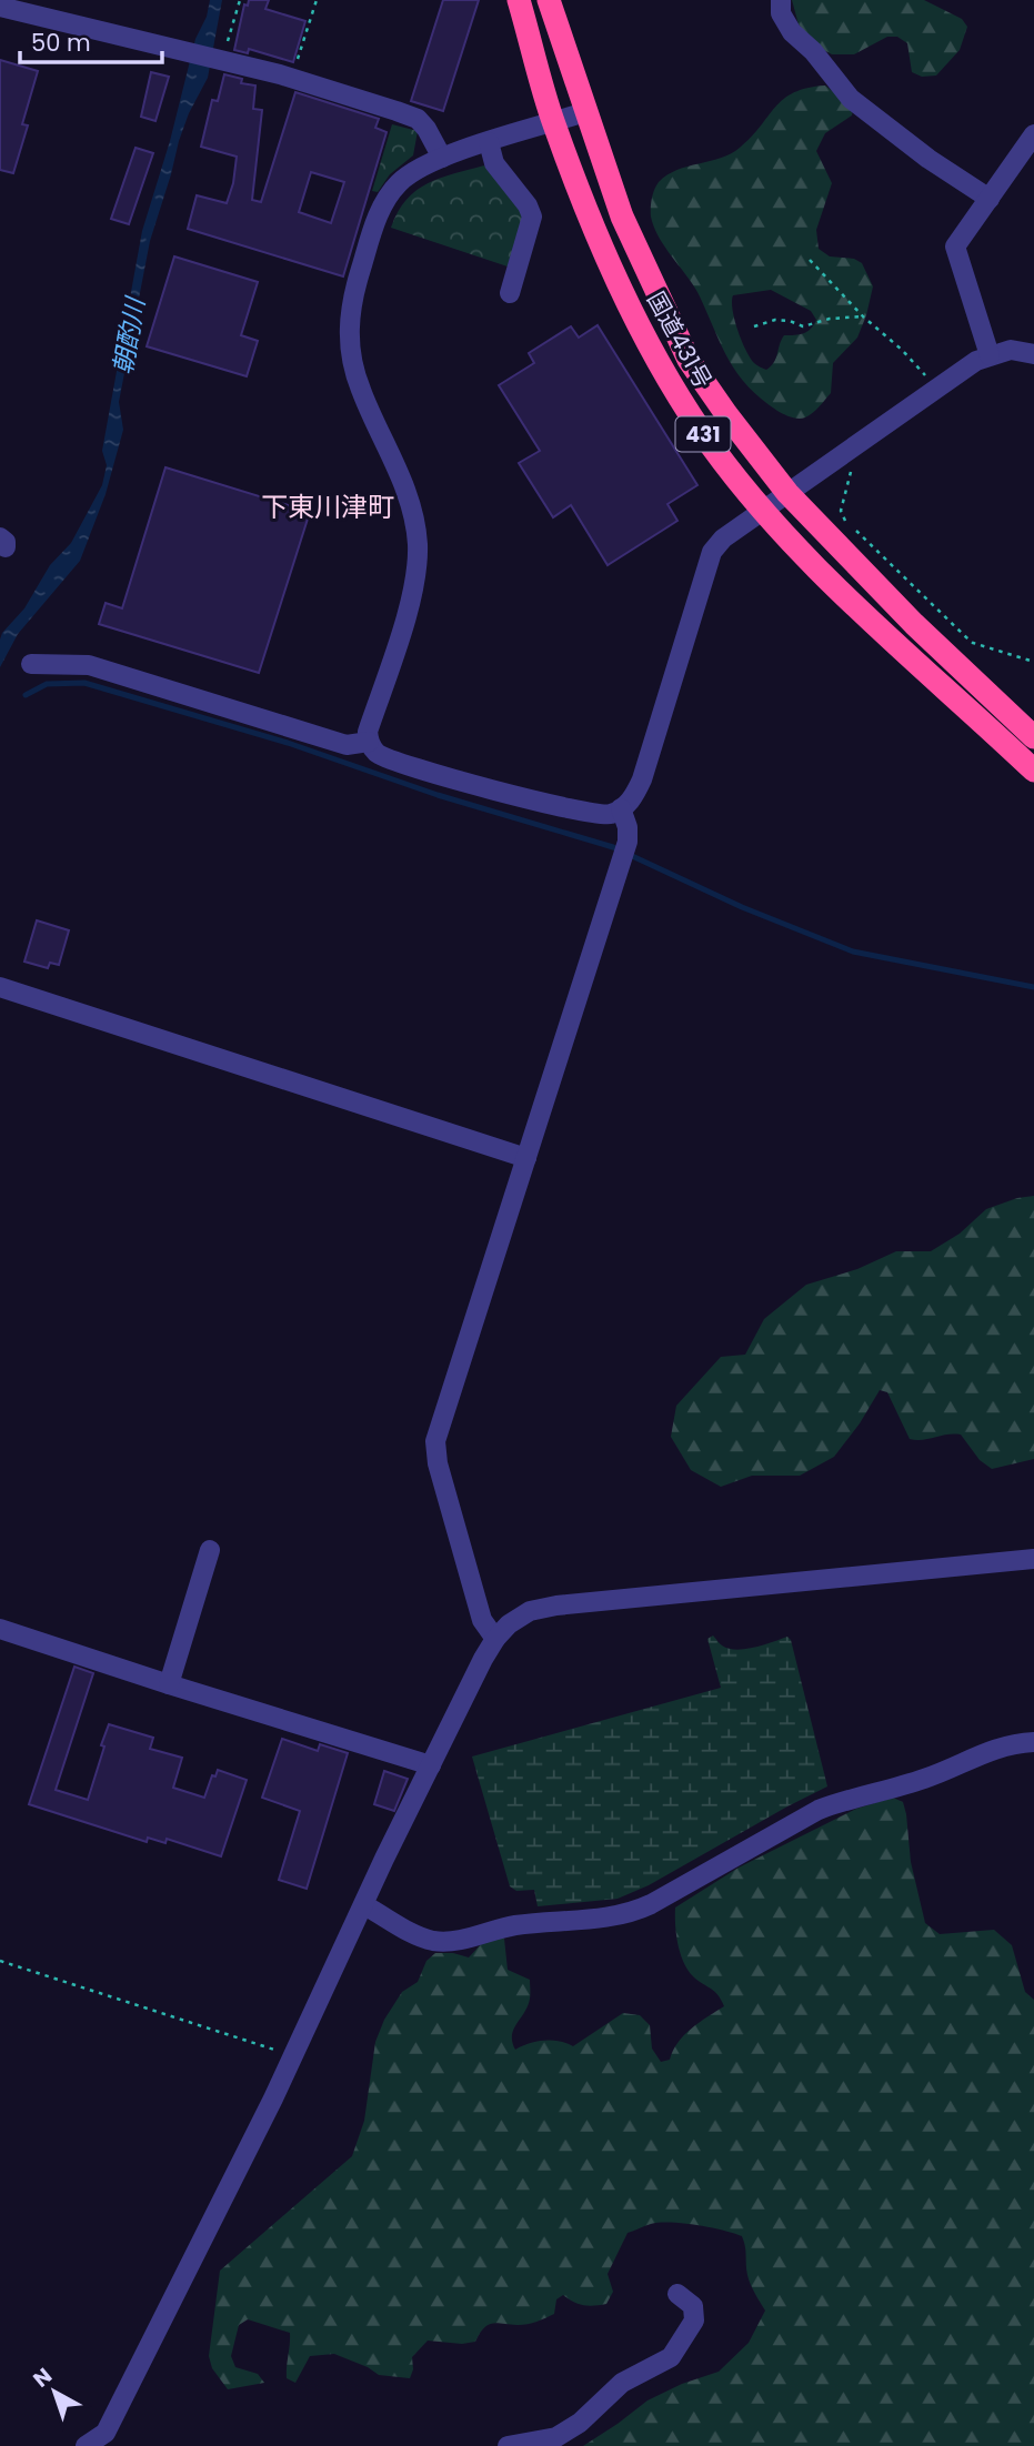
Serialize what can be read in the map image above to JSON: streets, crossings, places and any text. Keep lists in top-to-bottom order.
{
  "streets": {
    "highway": ["国道431号", "431"]
  },
  "districts": ["下東川津町"],
  "water": ["朝酌川"],
  "scale_bar": "50 m",
  "north": "top left"
}
